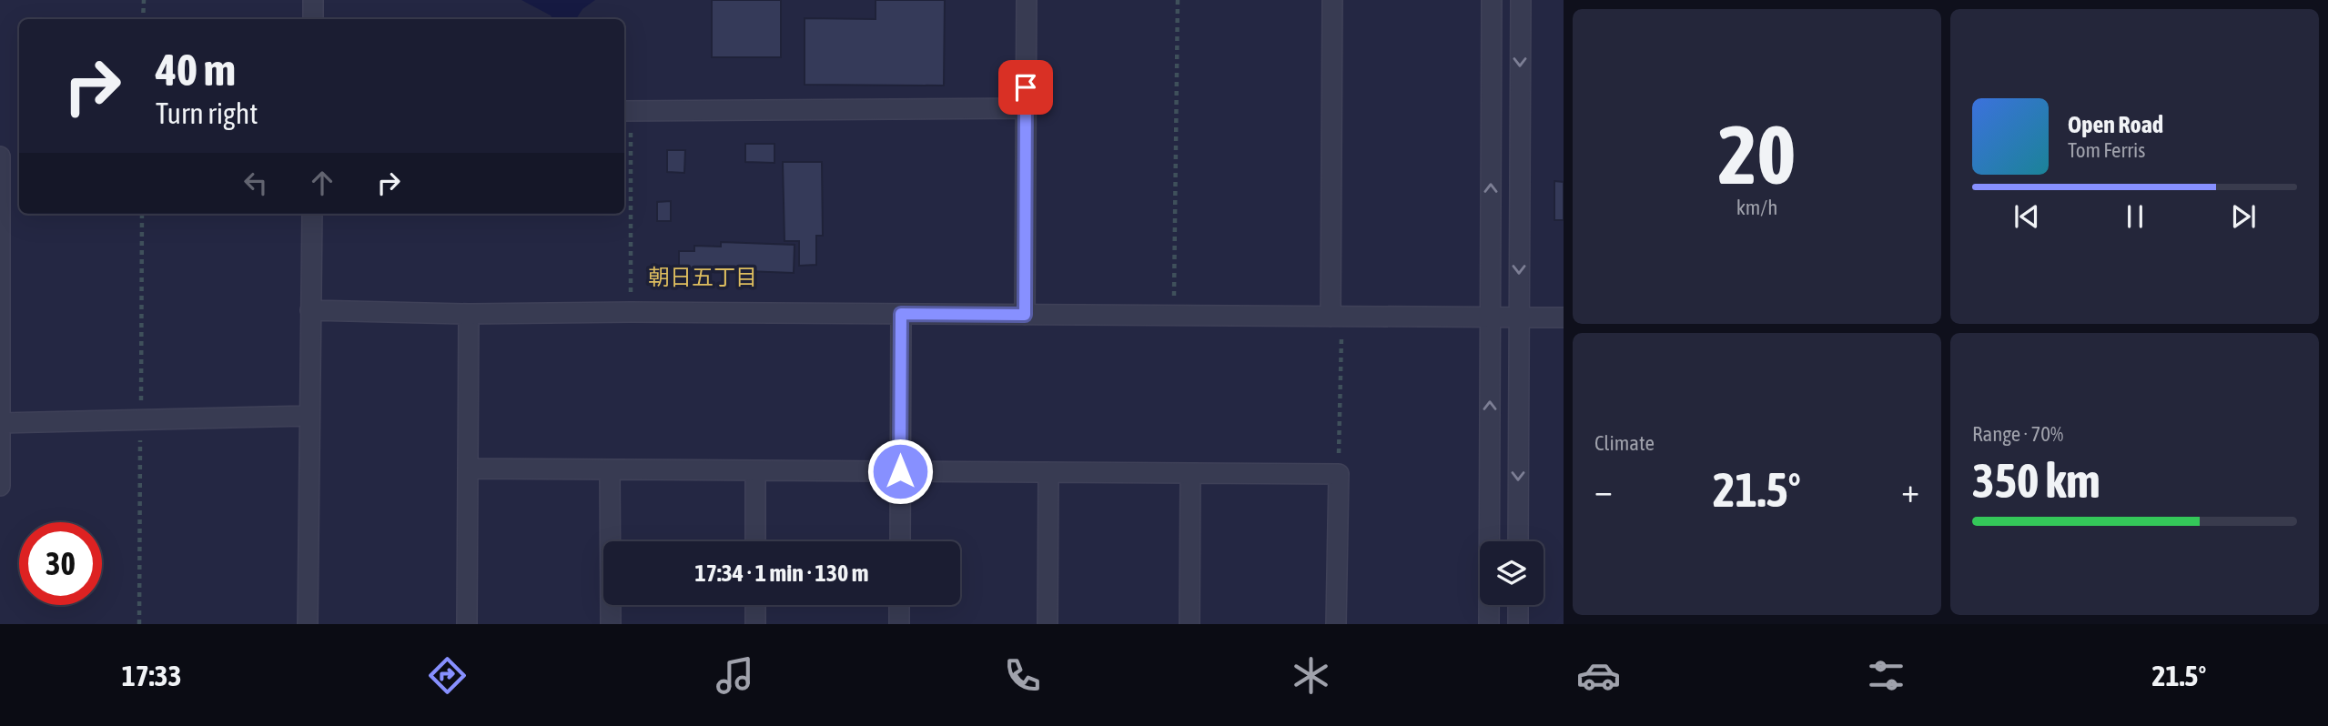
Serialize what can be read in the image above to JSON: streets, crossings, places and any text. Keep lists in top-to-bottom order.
{
  "districts": ["朝日五丁目"],
  "page": {
    "tile": [
      ["20", "km/h"],
      "Climate",
      ["Range · 70%", "350 km"]
    ],
    "turn": ["40 m", "Turn right"],
    "song": ["Open Road", "Tom Ferris"],
    "heat": ["−", "21.5°", "+"],
    "limit": "30",
    "trip": "17:34 · 1 min · 130 m",
    "tabs": ["17:33", "21.5°"]
  }
}
